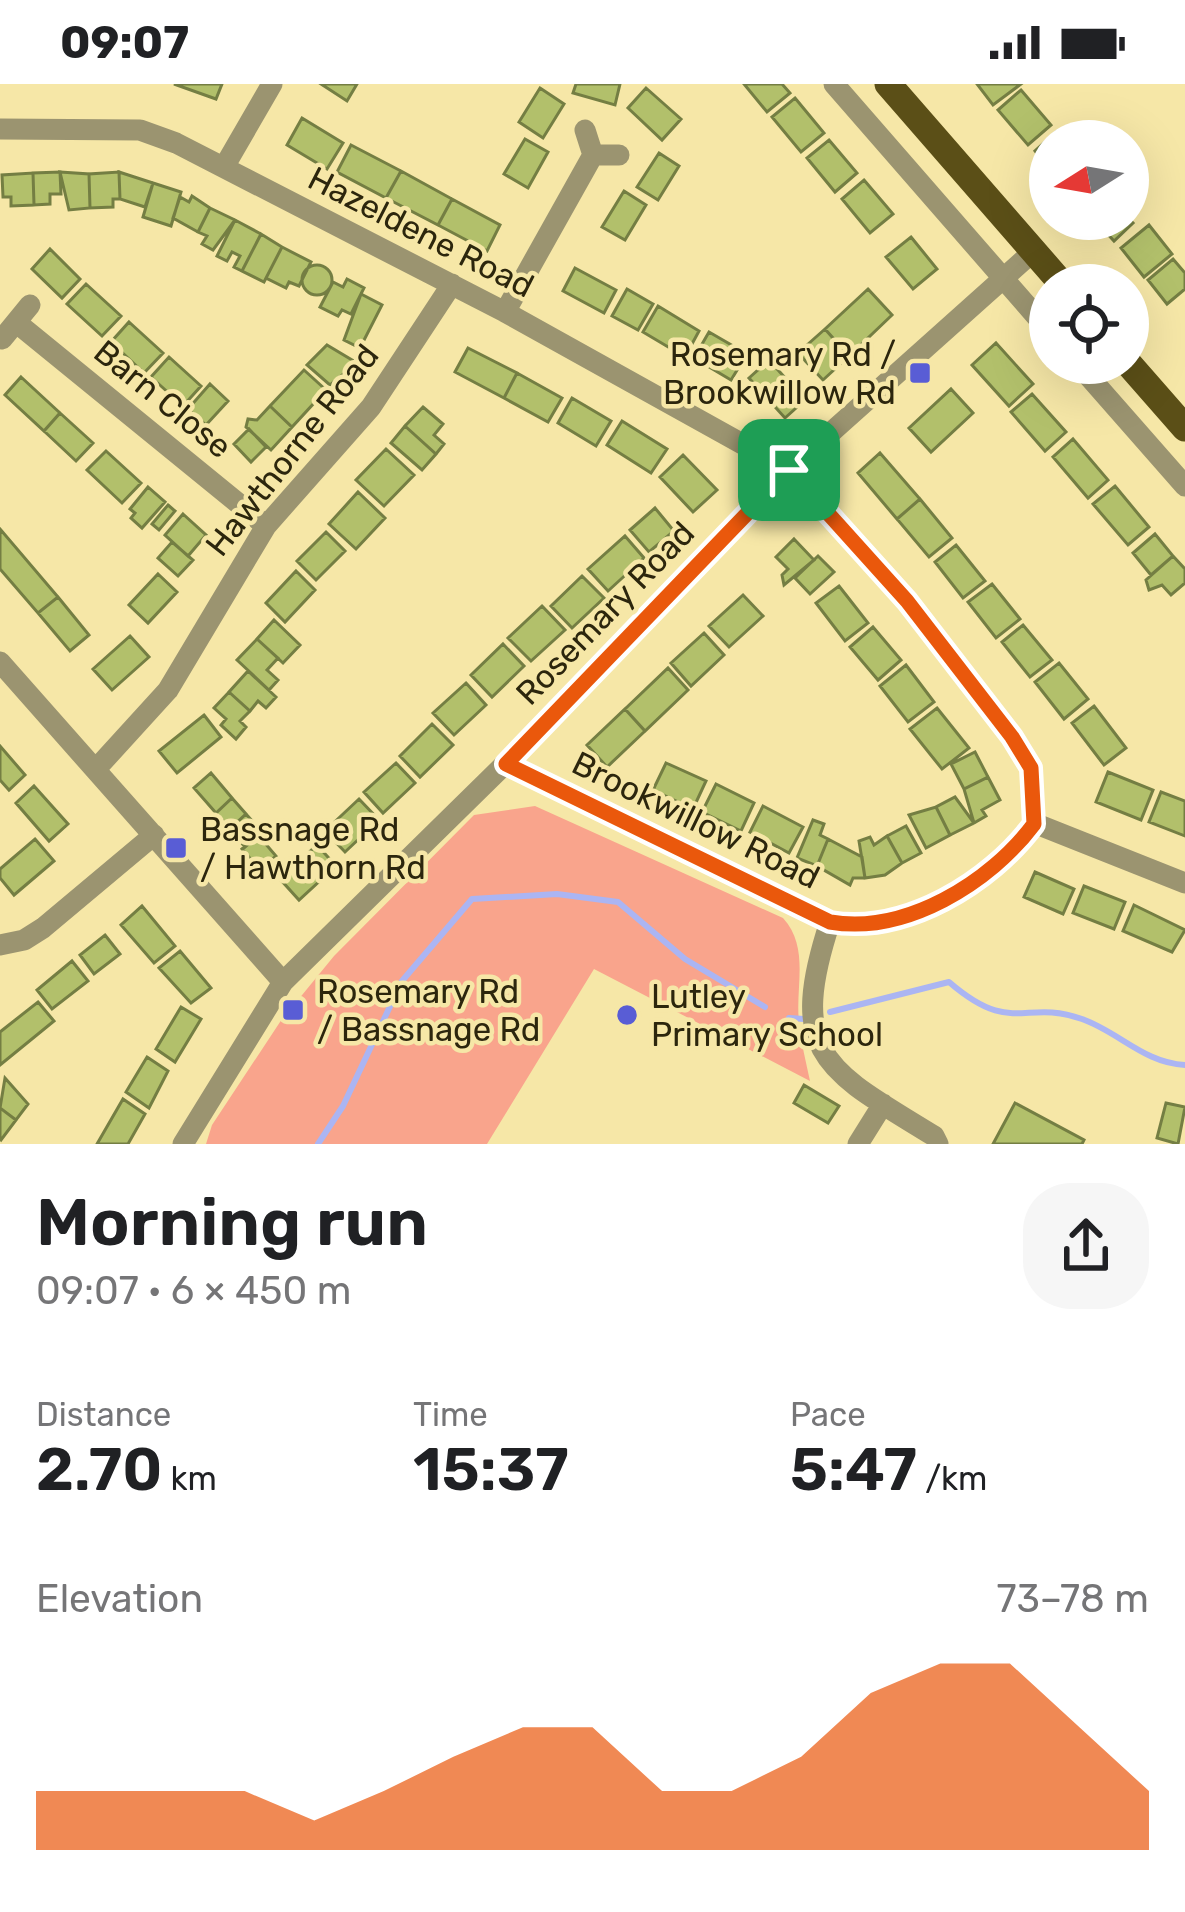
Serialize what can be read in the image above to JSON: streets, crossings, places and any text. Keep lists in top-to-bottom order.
{
  "streets": {
    "street": [
      "Hazeldene Road",
      "Barn Close",
      "Hawthorne Road",
      "Rosemary Road",
      "Brookwillow Road"
    ]
  },
  "crossings": [
    ["Hazeldene Road", "Hawthorne Road"],
    ["Hazeldene Road", "Rosemary Road"],
    ["Barn Close", "Hawthorne Road"],
    ["Rosemary Road", "Brookwillow Road"]
  ],
  "places": {
    "transit": ["Rosemary Rd / Brookwillow Rd", "Bassnage Rd / Hawthorn Rd", "Rosemary Rd / Bassnage Rd"],
    "other": ["Lutley Primary School"]
  },
  "north": "left",
  "page": {
    "status": "09:07",
    "heading": ["Morning run", "09:07 · 6 × 450 m"],
    "stats": [
      ["Distance", "2.70 km"],
      ["Time", "15:37"],
      ["Pace", "5:47 /km"]
    ],
    "chart": ["Elevation", "73–78 m"]
  }
}
